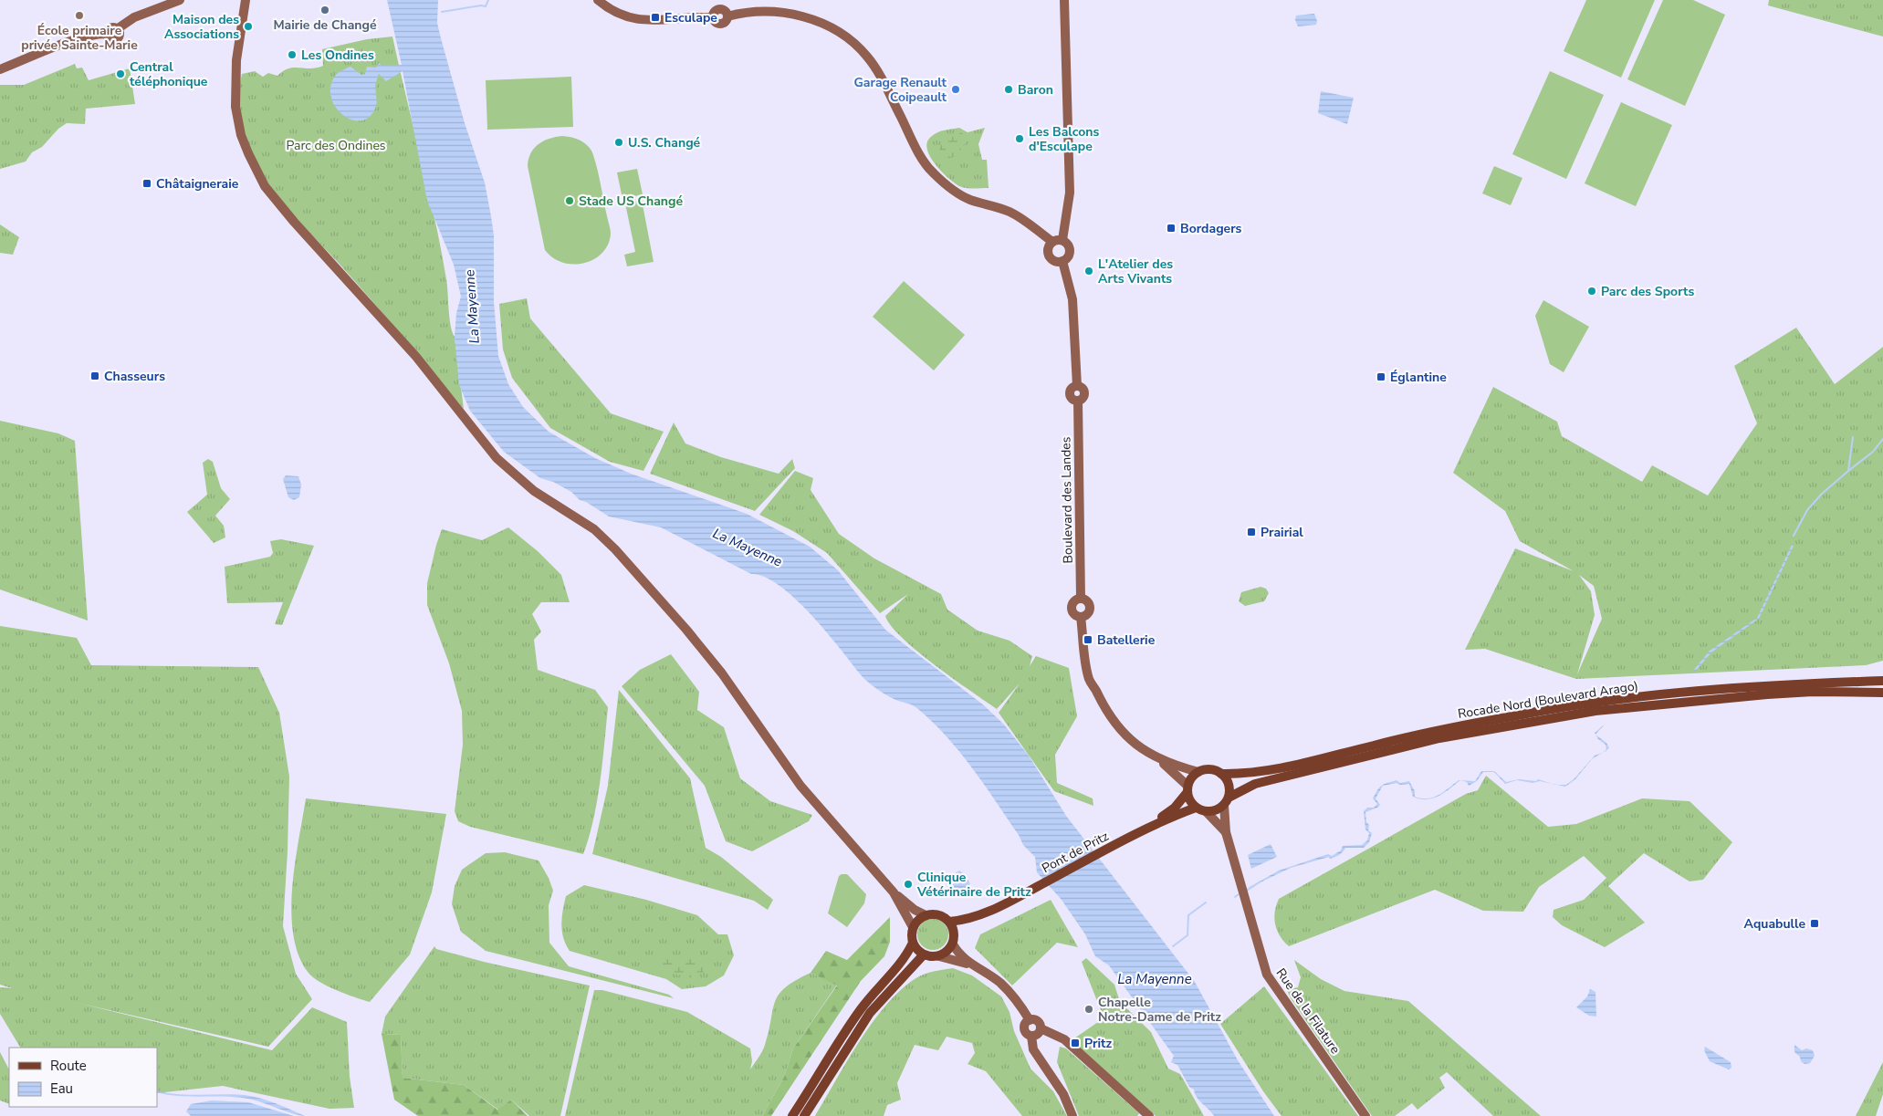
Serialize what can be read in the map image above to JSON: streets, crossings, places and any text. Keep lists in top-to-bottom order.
{
  "streets": {
    "main road": ["Rocade Nord (Boulevard Arago)", "Pont de Pritz"],
    "street": ["Boulevard des Landes", "Rue de la Filature"]
  },
  "crossings": [
    ["Rocade Nord (Boulevard Arago)", "Pont de Pritz"],
    ["Rocade Nord (Boulevard Arago)", "Rue de la Filature"],
    ["Pont de Pritz", "Rue de la Filature"]
  ],
  "water": ["La Mayenne"],
  "parks": ["Parc des Ondines"],
  "places": {
    "other": [
      "Mairie de Changé",
      "École primaire privée Sainte-Marie",
      "Maison des Associations",
      "Les Ondines",
      "Central téléphonique",
      "Garage Renault Coipeault",
      "Baron",
      "Les Balcons d'Esculape",
      "U.S. Changé",
      "Stade US Changé",
      "L'Atelier des Arts Vivants",
      "Parc des Sports",
      "Clinique Vétérinaire de Pritz",
      "Chapelle Notre-Dame de Pritz"
    ],
    "transit": [
      "Esculape",
      "Châtaigneraie",
      "Bordagers",
      "Chasseurs",
      "Églantine",
      "Prairial",
      "Batellerie",
      "Aquabulle",
      "Pritz"
    ]
  },
  "legend": ["Route", "Eau"]
}
